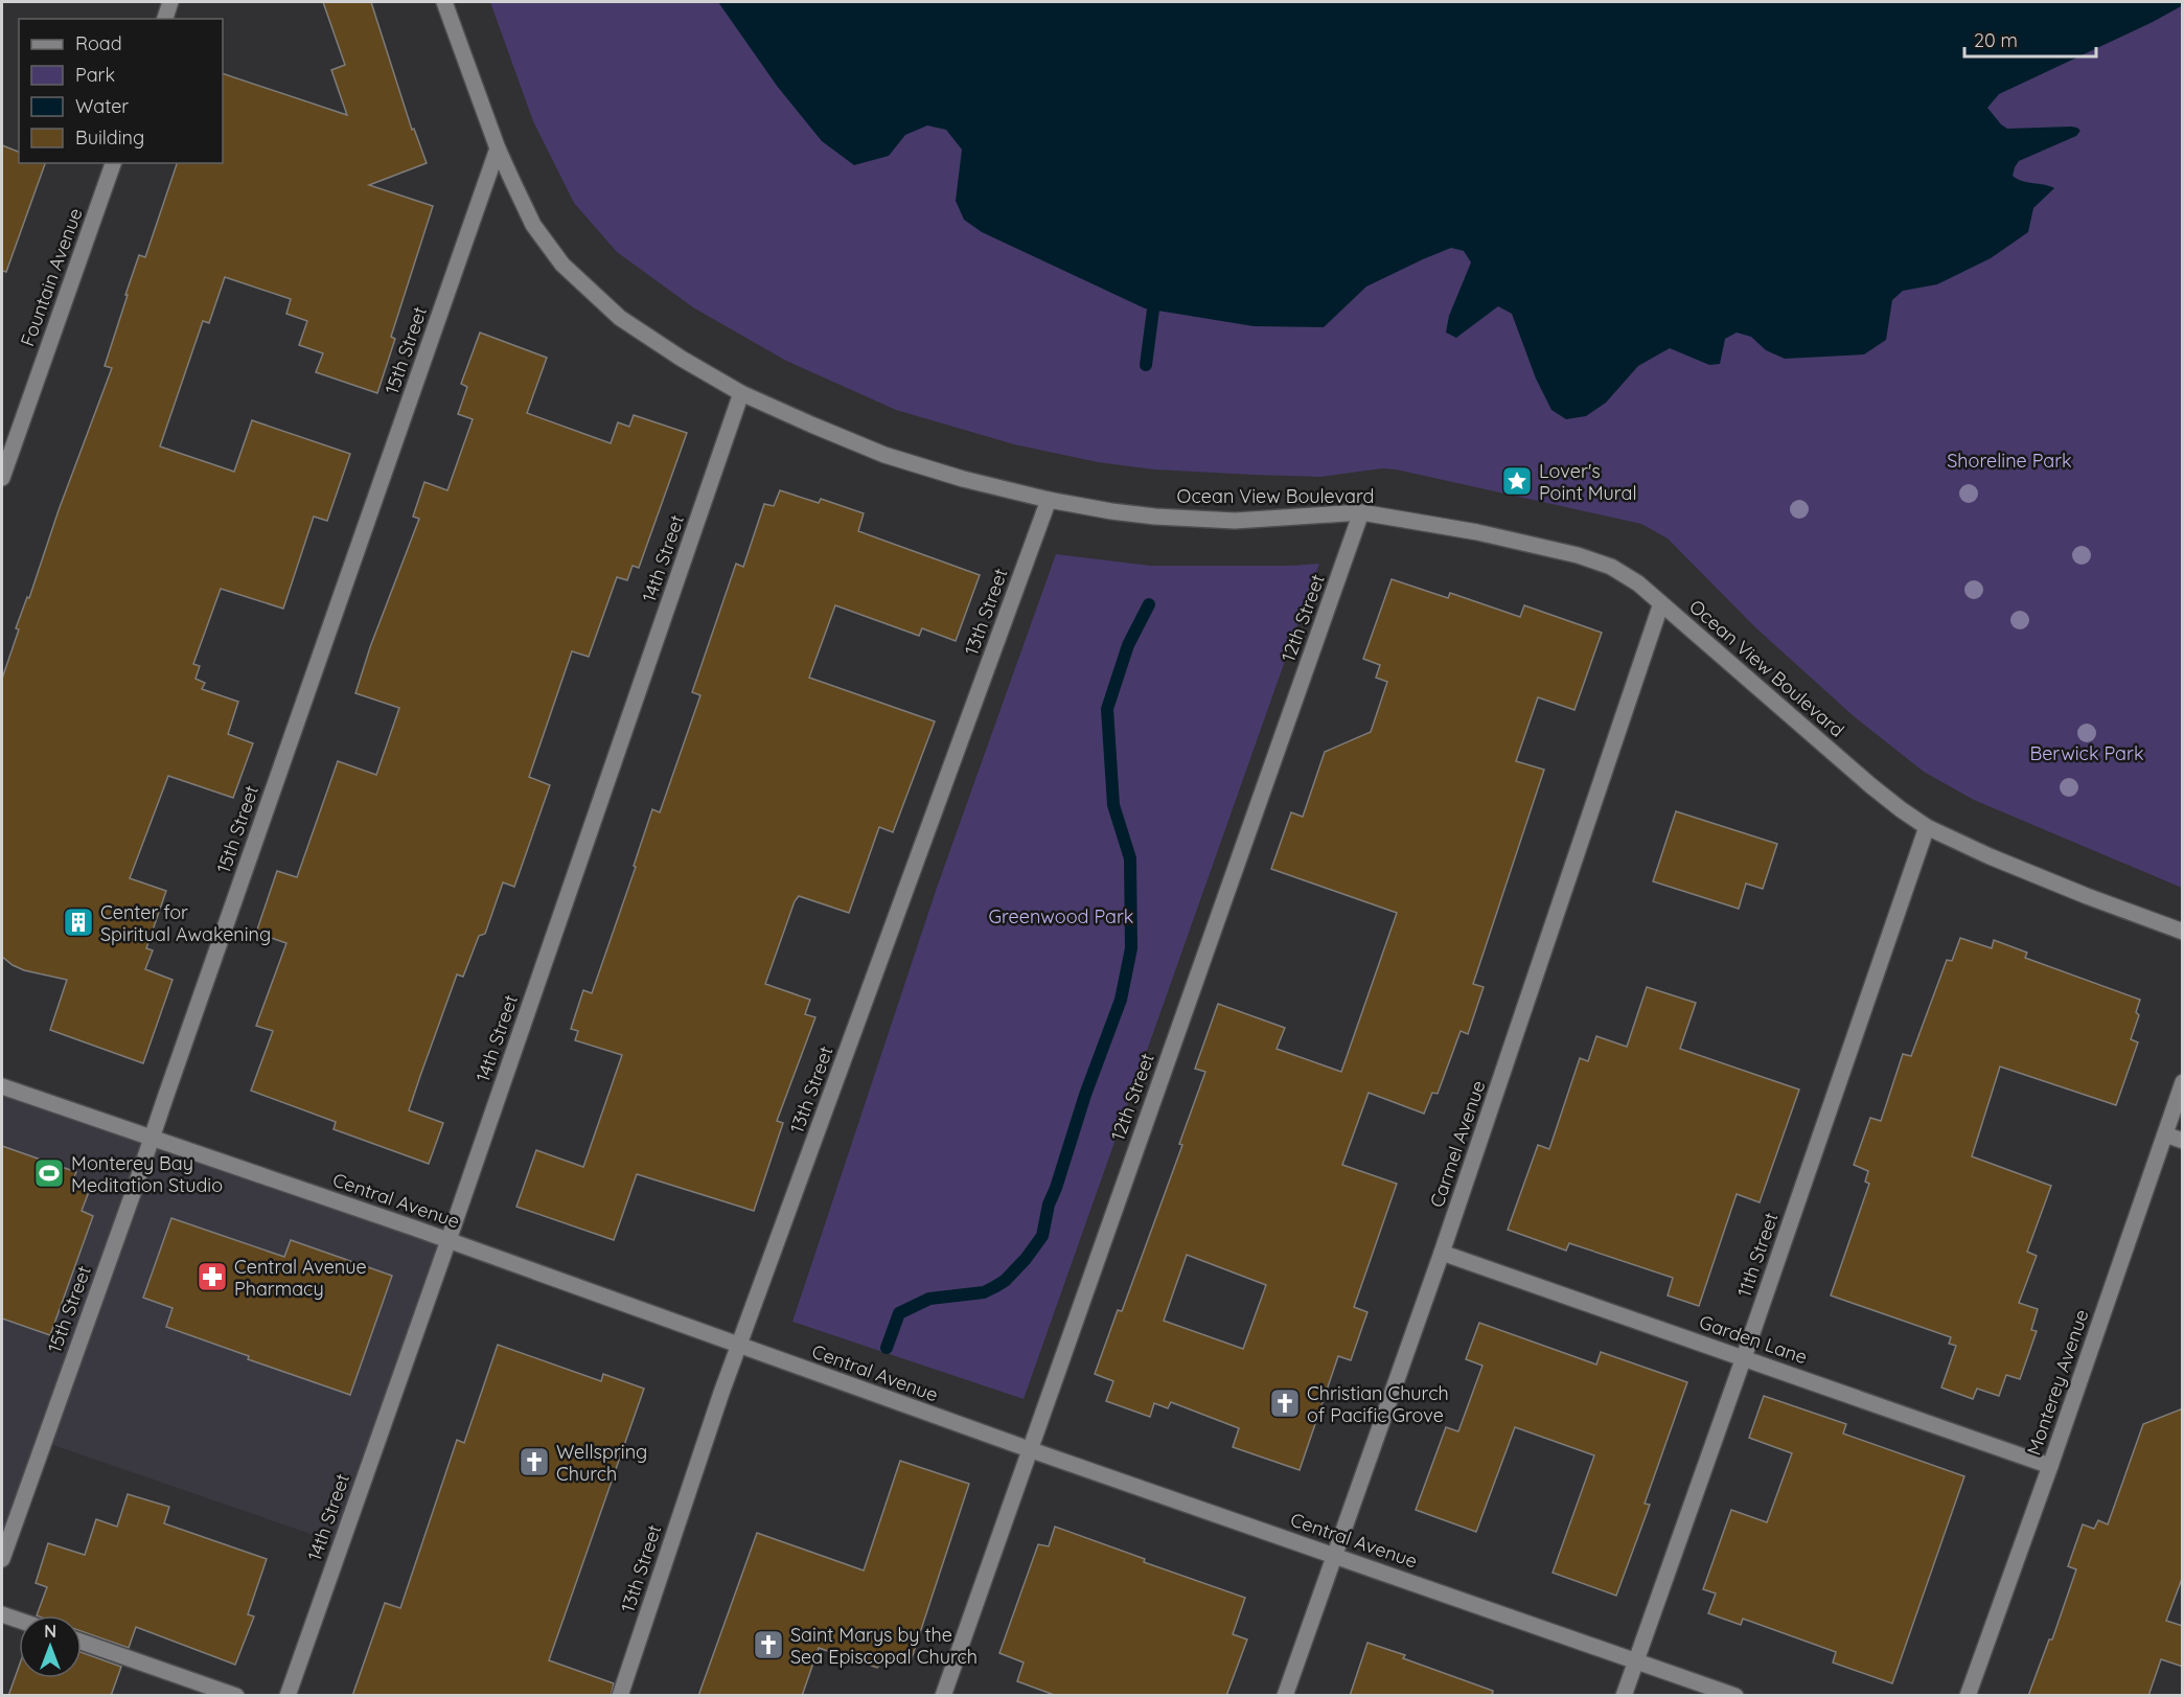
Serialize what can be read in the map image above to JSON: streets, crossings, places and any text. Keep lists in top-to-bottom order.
{
  "streets": {
    "street": [
      "Fountain Avenue",
      "15th Street",
      "Ocean View Boulevard",
      "14th Street",
      "13th Street",
      "12th Street",
      "Carmel Avenue",
      "Central Avenue",
      "11th Street",
      "Garden Lane",
      "Monterey Avenue"
    ]
  },
  "crossings": [
    ["15th Street", "Ocean View Boulevard"],
    ["15th Street", "Central Avenue"],
    ["Ocean View Boulevard", "14th Street"],
    ["Ocean View Boulevard", "13th Street"],
    ["Ocean View Boulevard", "12th Street"],
    ["Ocean View Boulevard", "Carmel Avenue"],
    ["Ocean View Boulevard", "11th Street"],
    ["14th Street", "Central Avenue"],
    ["13th Street", "Central Avenue"],
    ["12th Street", "Central Avenue"],
    ["Carmel Avenue", "Central Avenue"],
    ["Carmel Avenue", "Garden Lane"],
    ["Central Avenue", "11th Street"],
    ["11th Street", "Garden Lane"],
    ["Garden Lane", "Monterey Avenue"]
  ],
  "parks": ["Shoreline Park", "Berwick Park", "Greenwood Park"],
  "places": {
    "place": ["Lover's Point Mural"],
    "building": ["Center for Spiritual Awakening"],
    "sports": ["Monterey Bay Meditation Studio"],
    "pharmacy": ["Central Avenue Pharmacy"],
    "church": ["Christian Church of Pacific Grove", "Wellspring Church", "Saint Marys by the Sea Episcopal Church"]
  },
  "legend": [
    "Road",
    "Park",
    "Water",
    "Building"
  ],
  "scale_bar": "20 m",
  "north": "top"
}
